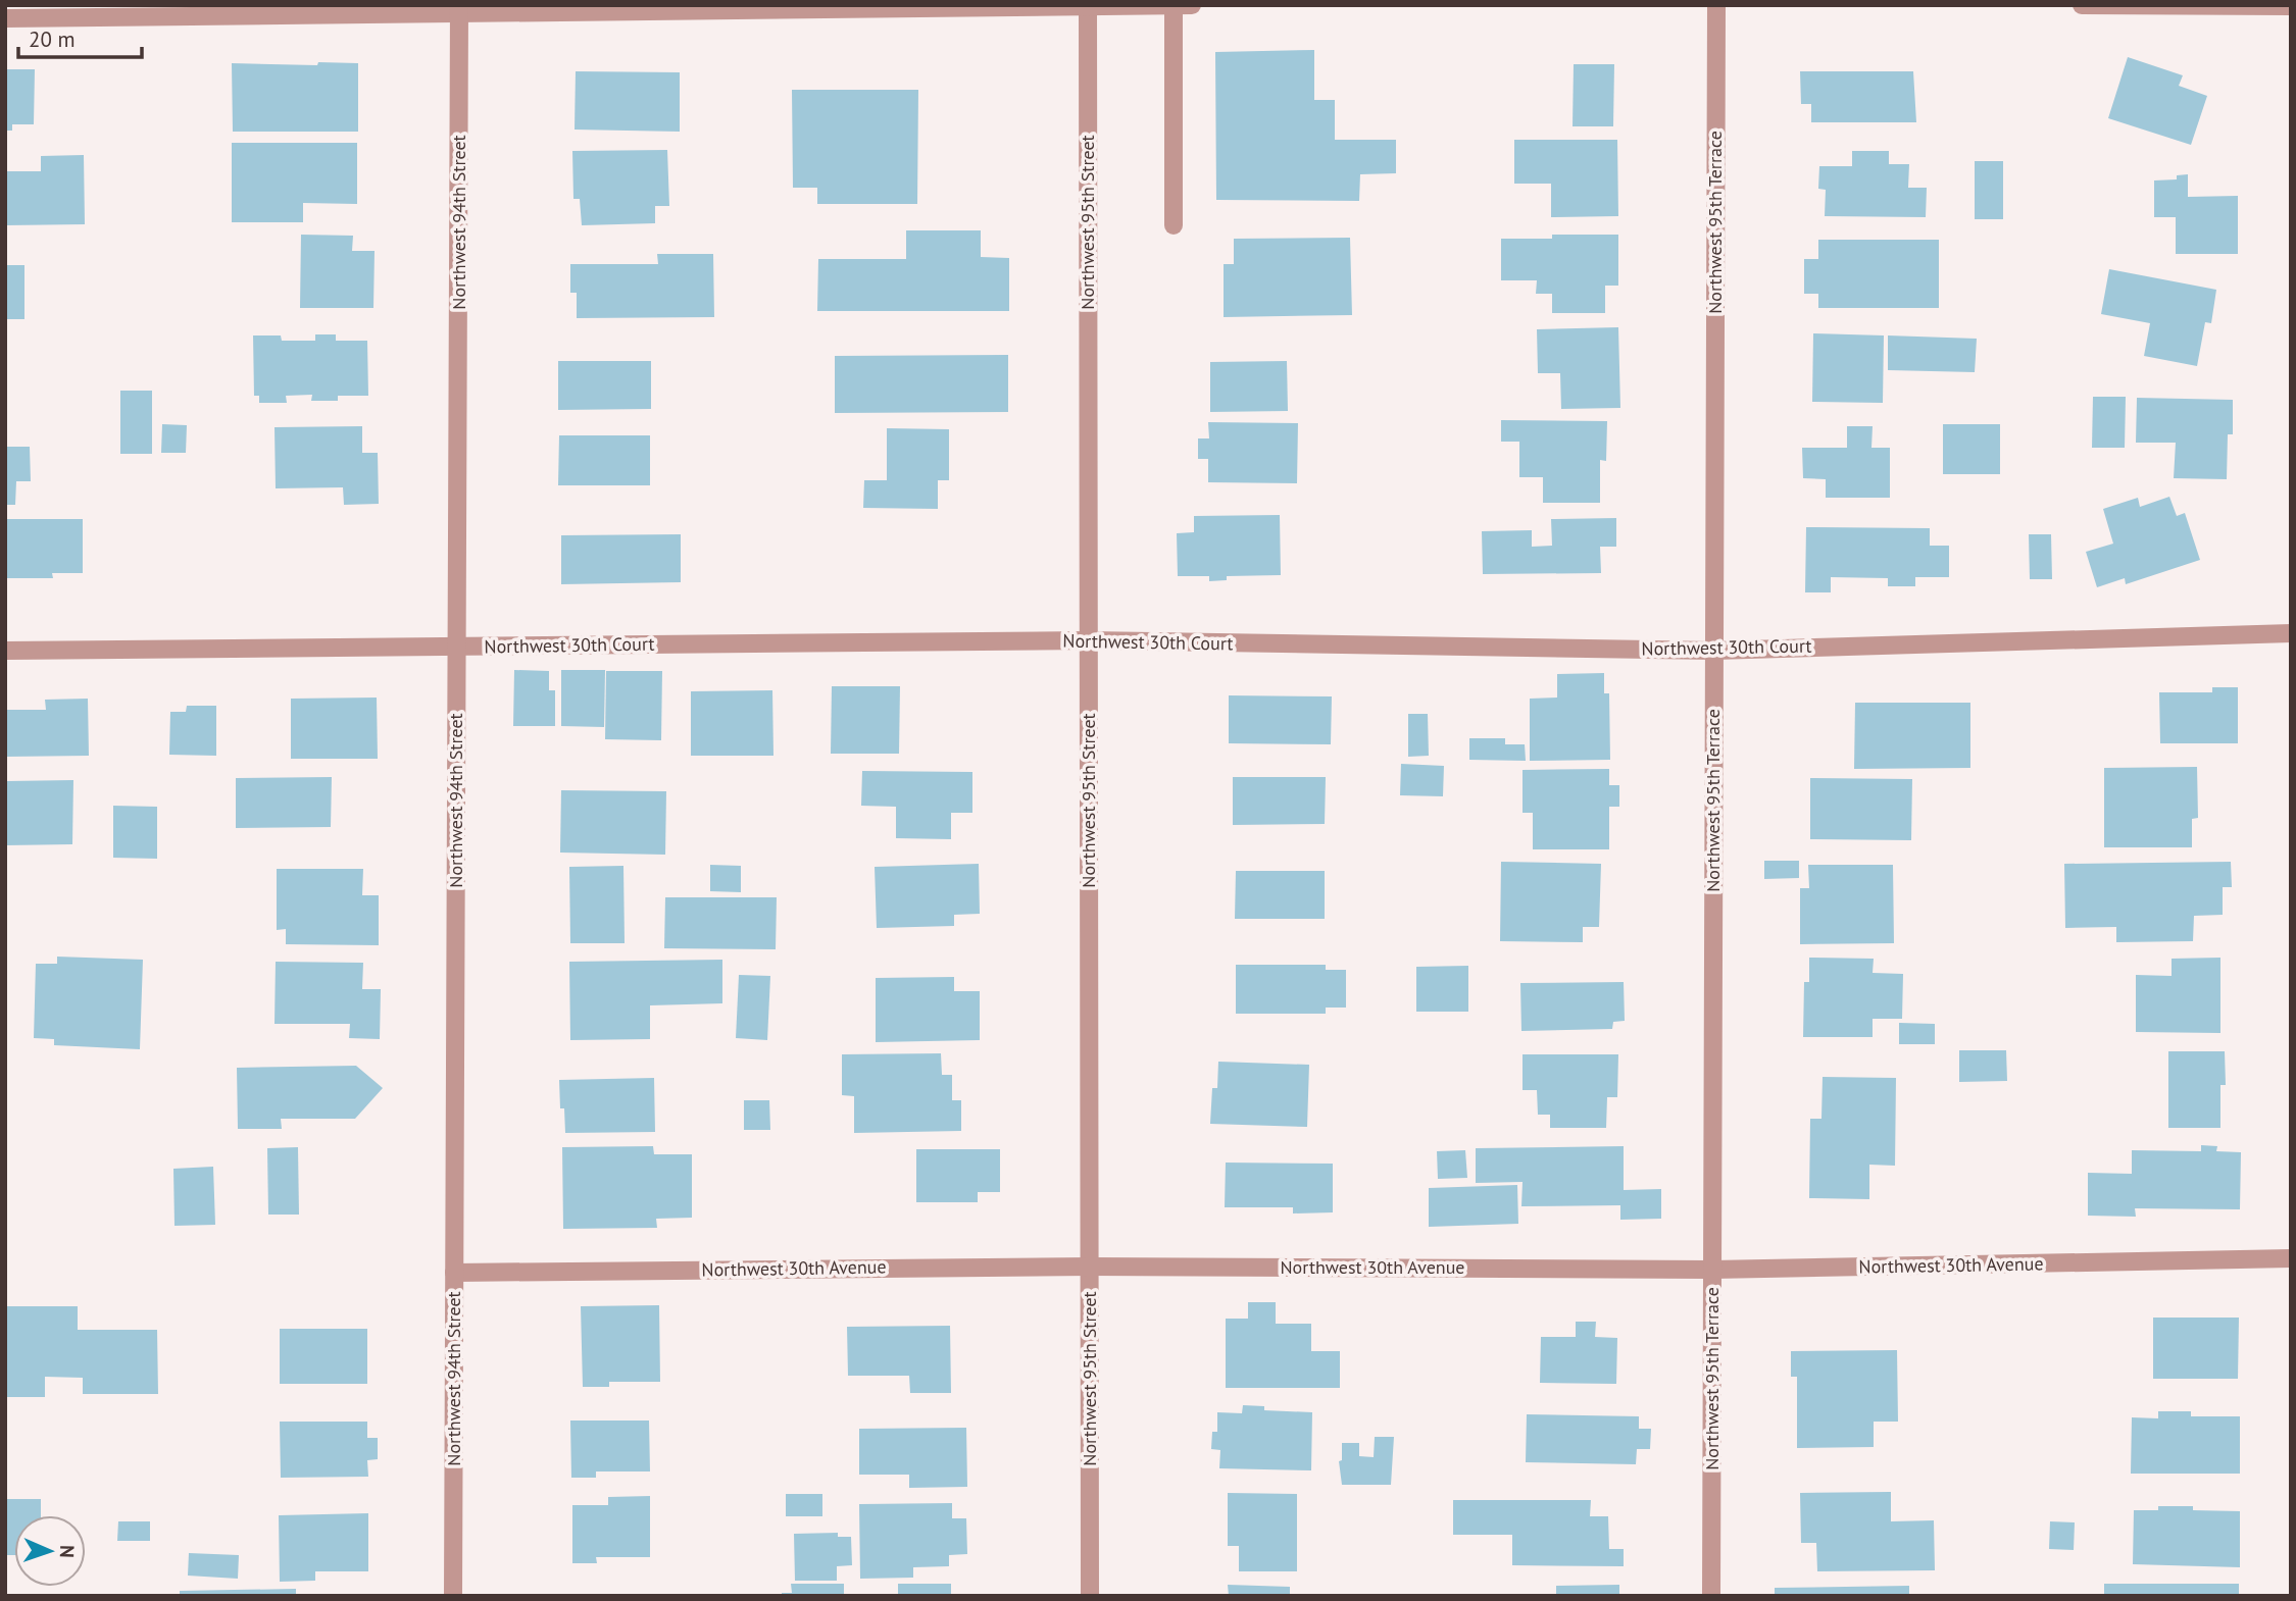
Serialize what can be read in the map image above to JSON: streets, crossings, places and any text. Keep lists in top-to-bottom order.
{
  "streets": {
    "street": [
      "Northwest 94th Street",
      "Northwest 95th Street",
      "Northwest 95th Terrace",
      "Northwest 30th Court",
      "Northwest 30th Avenue"
    ]
  },
  "crossings": [
    ["Northwest 94th Street", "Northwest 30th Court"],
    ["Northwest 94th Street", "Northwest 30th Avenue"],
    ["Northwest 95th Street", "Northwest 30th Court"],
    ["Northwest 95th Street", "Northwest 30th Avenue"],
    ["Northwest 95th Terrace", "Northwest 30th Court"],
    ["Northwest 95th Terrace", "Northwest 30th Avenue"]
  ],
  "scale_bar": "20 m",
  "north": "right"
}
